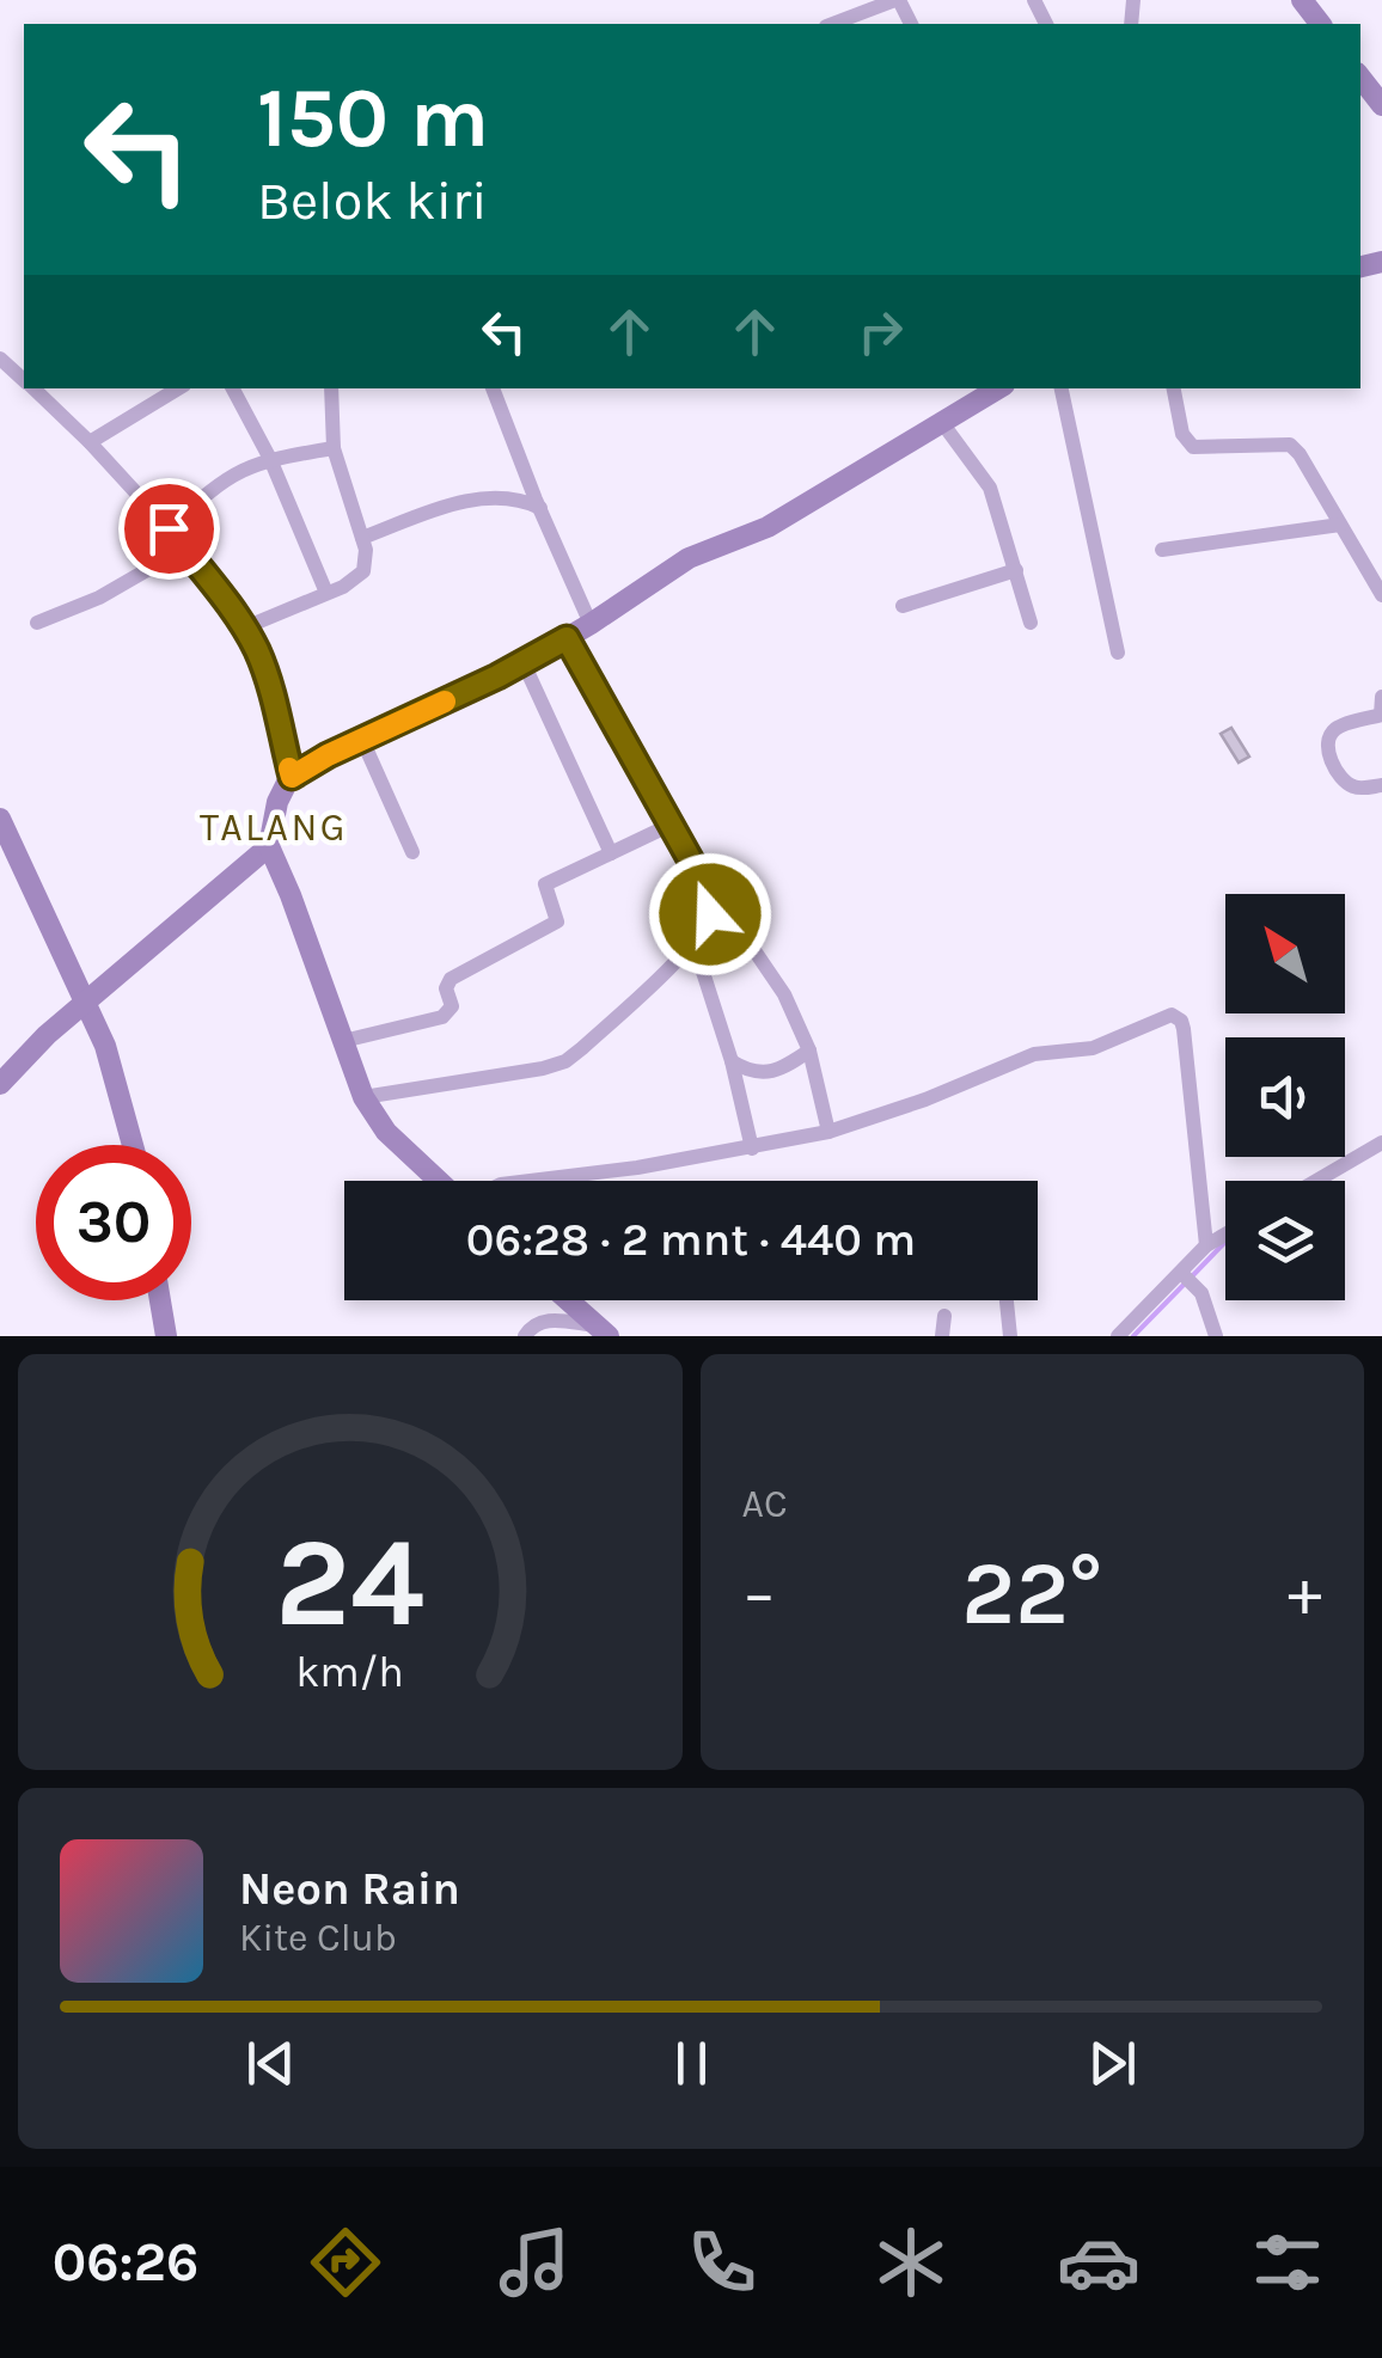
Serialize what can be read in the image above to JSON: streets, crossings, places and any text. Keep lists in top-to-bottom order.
{
  "districts": ["TALANG"],
  "north": "top left",
  "page": {
    "turn": ["150 m", "Belok kiri"],
    "limit": "30",
    "trip": "06:28 · 2 mnt · 440 m",
    "tile": "AC",
    "heat": ["−", "22°", "+"],
    "song": ["Neon Rain", "Kite Club"],
    "tabs": "06:26",
    "gauge": ["24", "km/h"]
  }
}
